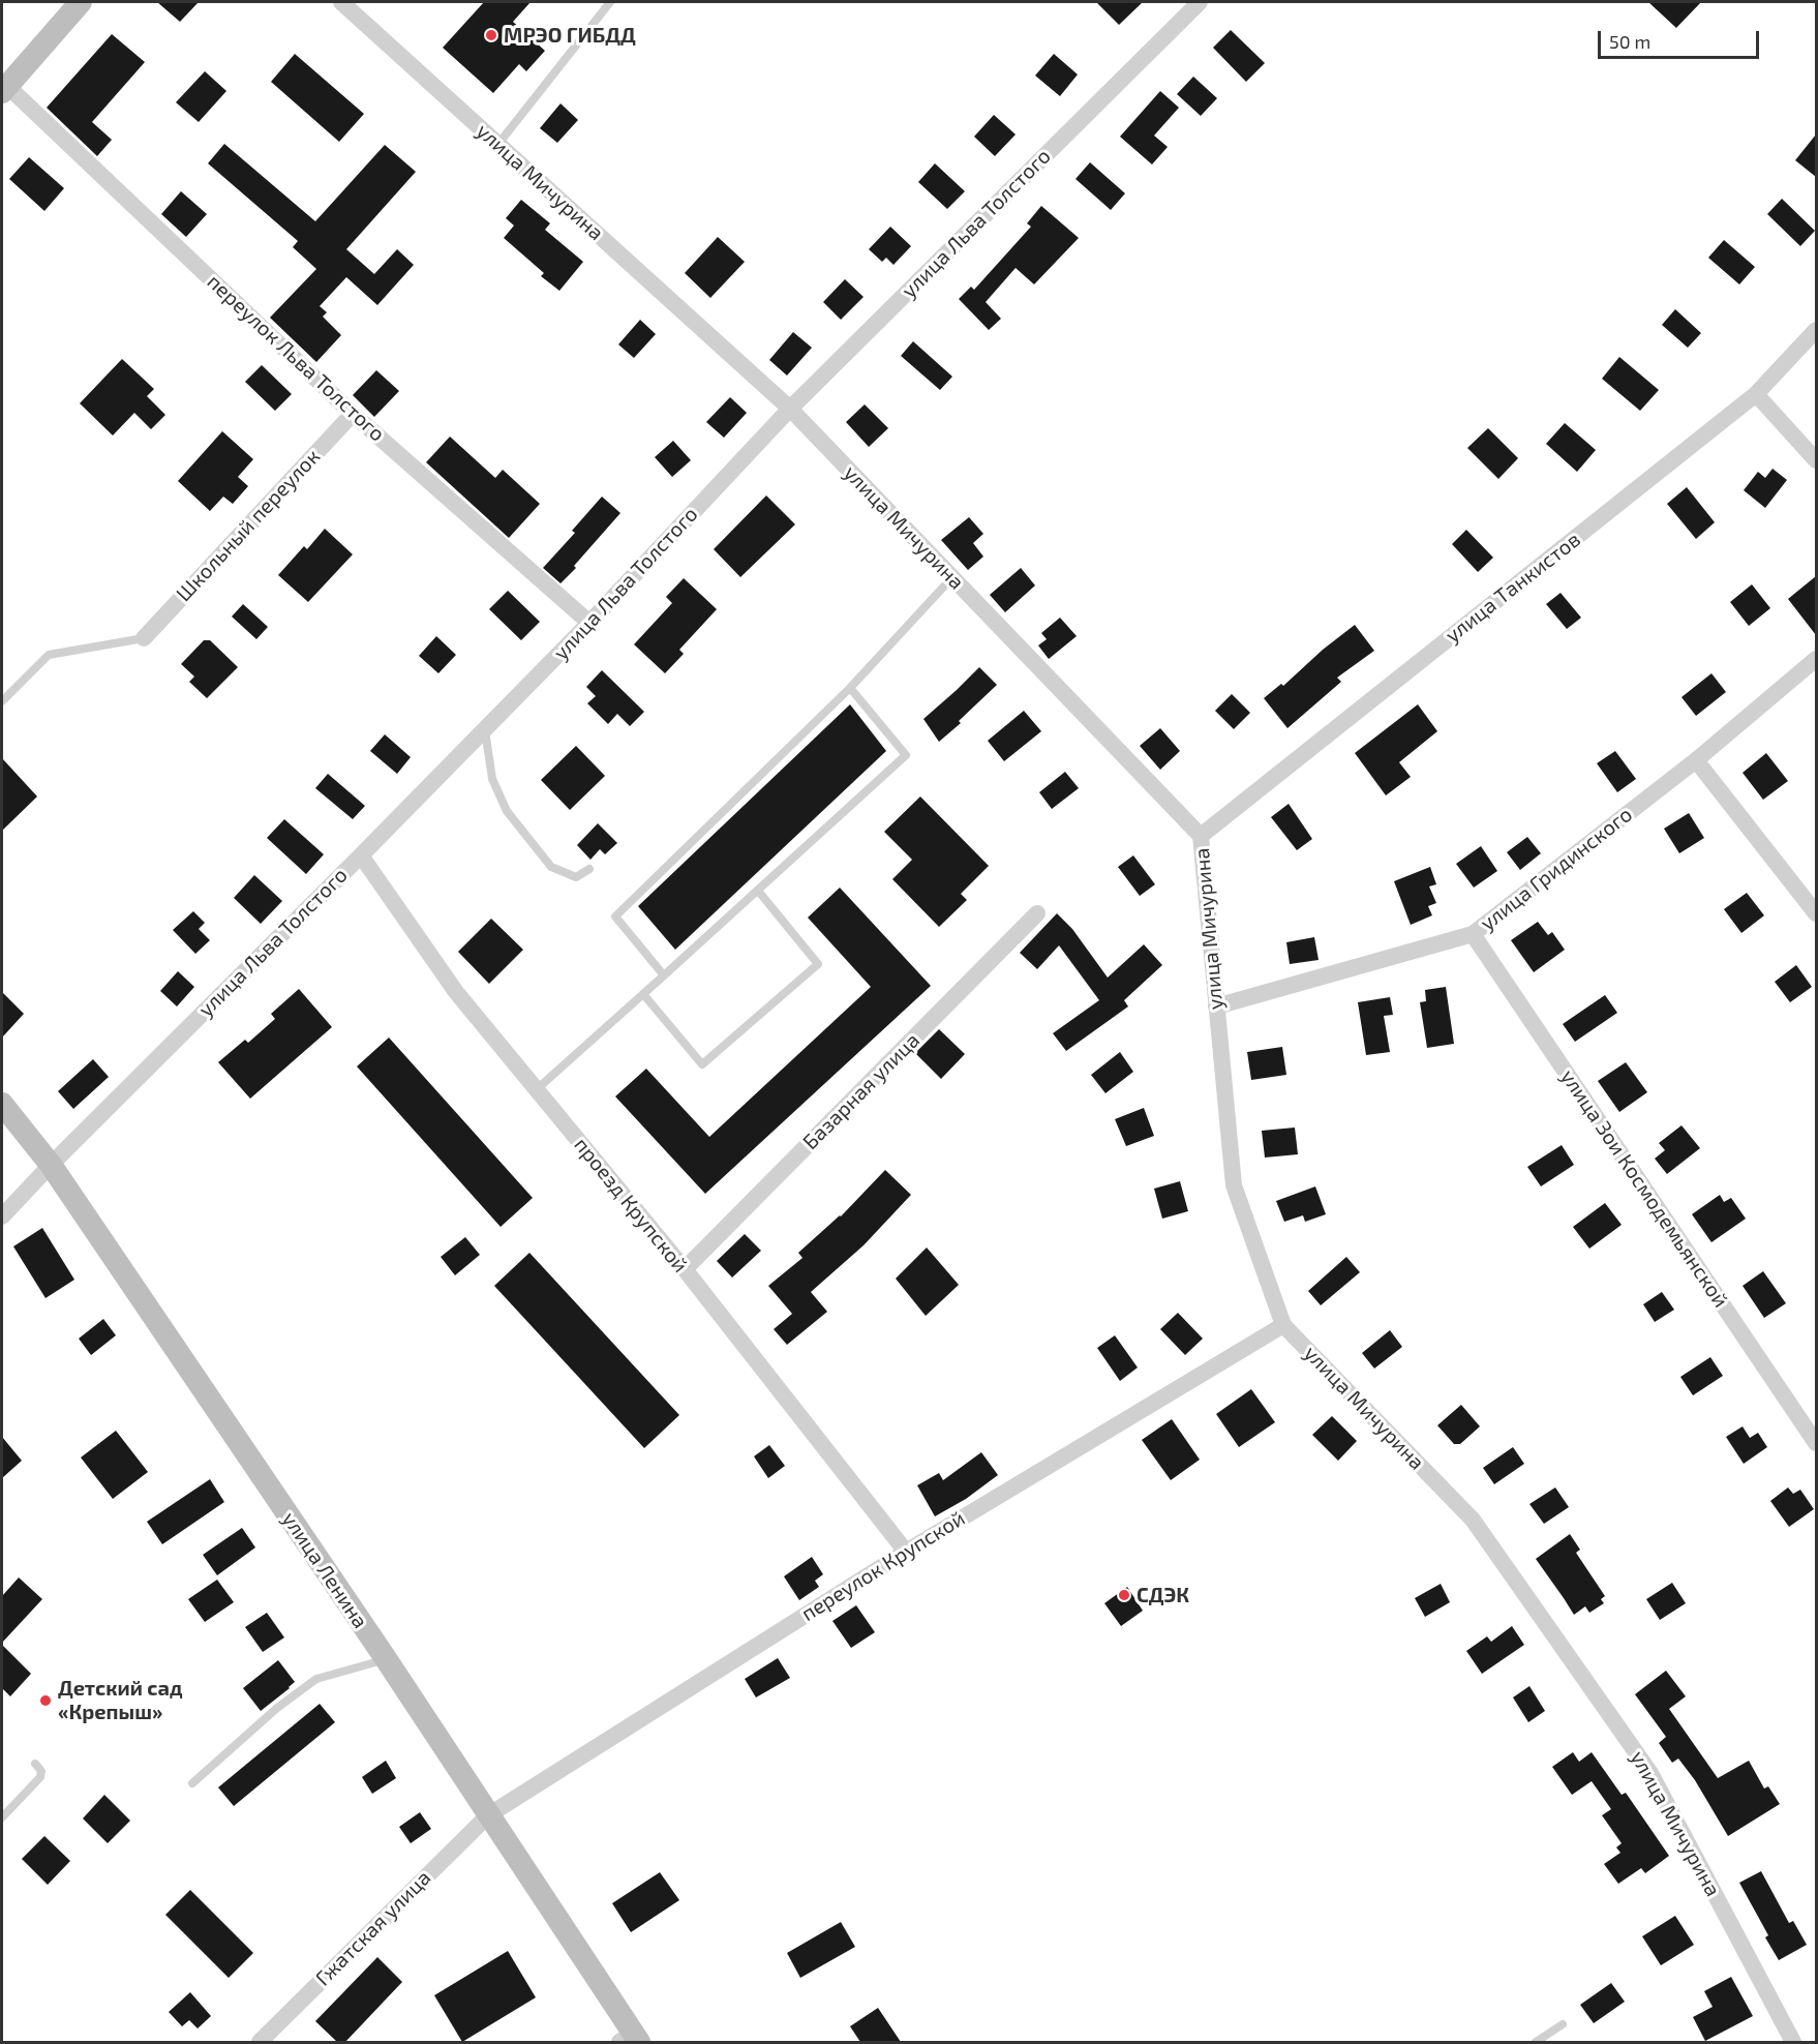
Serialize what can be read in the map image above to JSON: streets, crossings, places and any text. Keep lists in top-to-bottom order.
{
  "streets": {
    "main road": ["улица Ленина"],
    "street": [
      "улица Мичурина",
      "улица Льва Толстого",
      "переулок Льва Толстого",
      "Школьный переулок",
      "улица Танкистов",
      "улица Гридинского",
      "Базарная улица",
      "улица Зои Космодемьянской",
      "проезд Крупской",
      "переулок Крупской",
      "Гжатская улица"
    ]
  },
  "crossings": [
    ["улица Мичурина", "улица Льва Толстого"],
    ["улица Мичурина", "улица Танкистов"],
    ["улица Мичурина", "улица Гридинского"],
    ["улица Мичурина", "переулок Крупской"],
    ["улица Льва Толстого", "переулок Льва Толстого"],
    ["улица Льва Толстого", "проезд Крупской"],
    ["улица Льва Толстого", "улица Ленина"],
    ["переулок Льва Толстого", "Школьный переулок"],
    ["улица Гридинского", "улица Зои Космодемьянской"],
    ["Базарная улица", "проезд Крупской"],
    ["проезд Крупской", "переулок Крупской"],
    ["переулок Крупской", "улица Ленина"],
    ["переулок Крупской", "Гжатская улица"],
    ["улица Ленина", "Гжатская улица"]
  ],
  "places": ["МРЭО ГИБДД", "СДЭК", "Детский сад «Крепыш»"],
  "scale_bar": "50 m"
}
